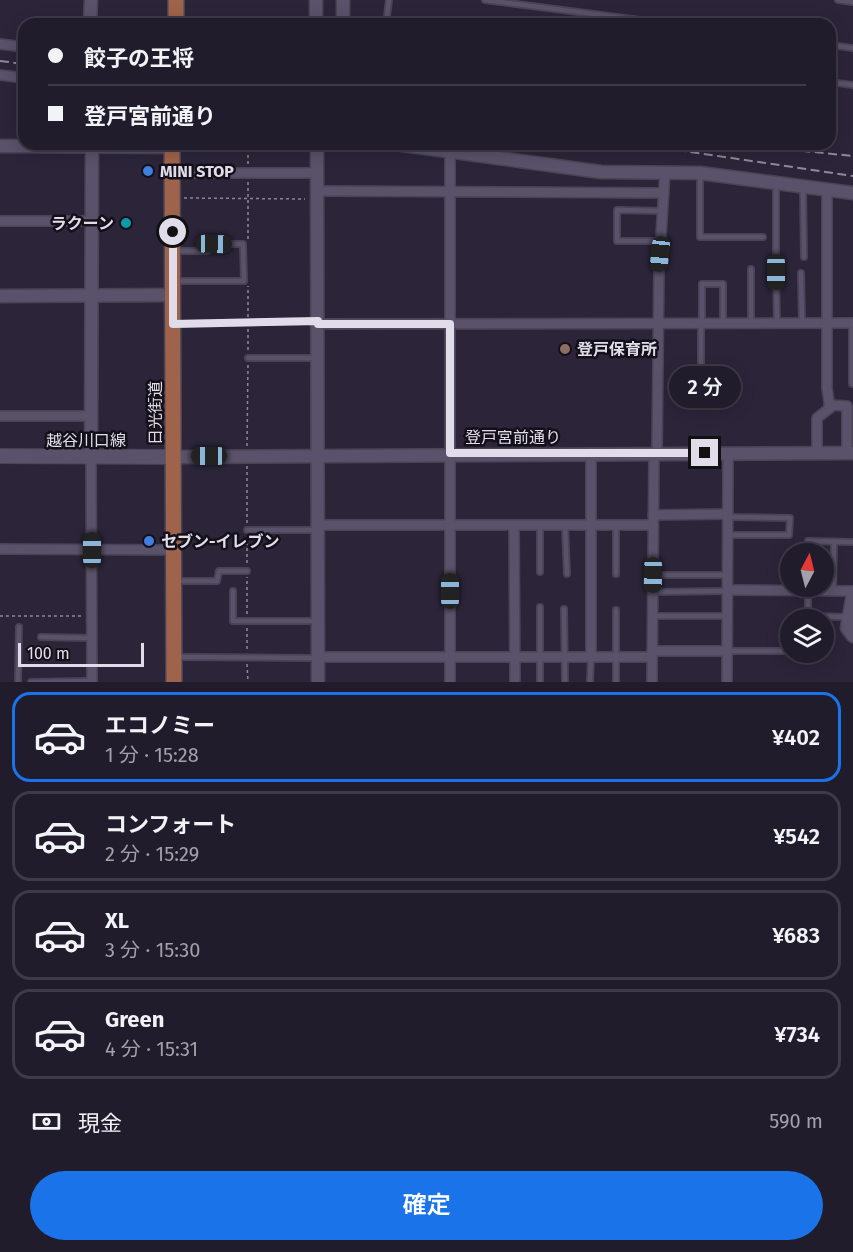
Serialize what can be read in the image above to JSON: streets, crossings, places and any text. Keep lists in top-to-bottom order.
{
  "streets": {
    "main road": ["日光街道", "越谷川口線"],
    "street": ["登戸宮前通り"]
  },
  "crossings": [
    ["日光街道", "登戸宮前通り"],
    ["日光街道", "越谷川口線"],
    ["登戸宮前通り", "越谷川口線"]
  ],
  "places": [
    "MINI STOP",
    "ラクーン",
    "登戸保育所",
    "セブン-イレブン"
  ],
  "scale_bar": "100 m",
  "north": "top",
  "page": {
    "banner": ["餃子の王将", "登戸宮前通り"],
    "bubble": "2 分",
    "scale": "100 m",
    "list": [
      {
        "name": "エコノミー",
        "note": "1 分 · 15:28",
        "value": "¥402"
      },
      {
        "name": "コンフォート",
        "note": "2 分 · 15:29",
        "value": "¥542"
      },
      {
        "name": "XL",
        "note": "3 分 · 15:30",
        "value": "¥683"
      },
      {
        "name": "Green",
        "note": "4 分 · 15:31",
        "value": "¥734"
      }
    ],
    "pay": ["現金", "590 m"],
    "buttons": "確定"
  }
}
